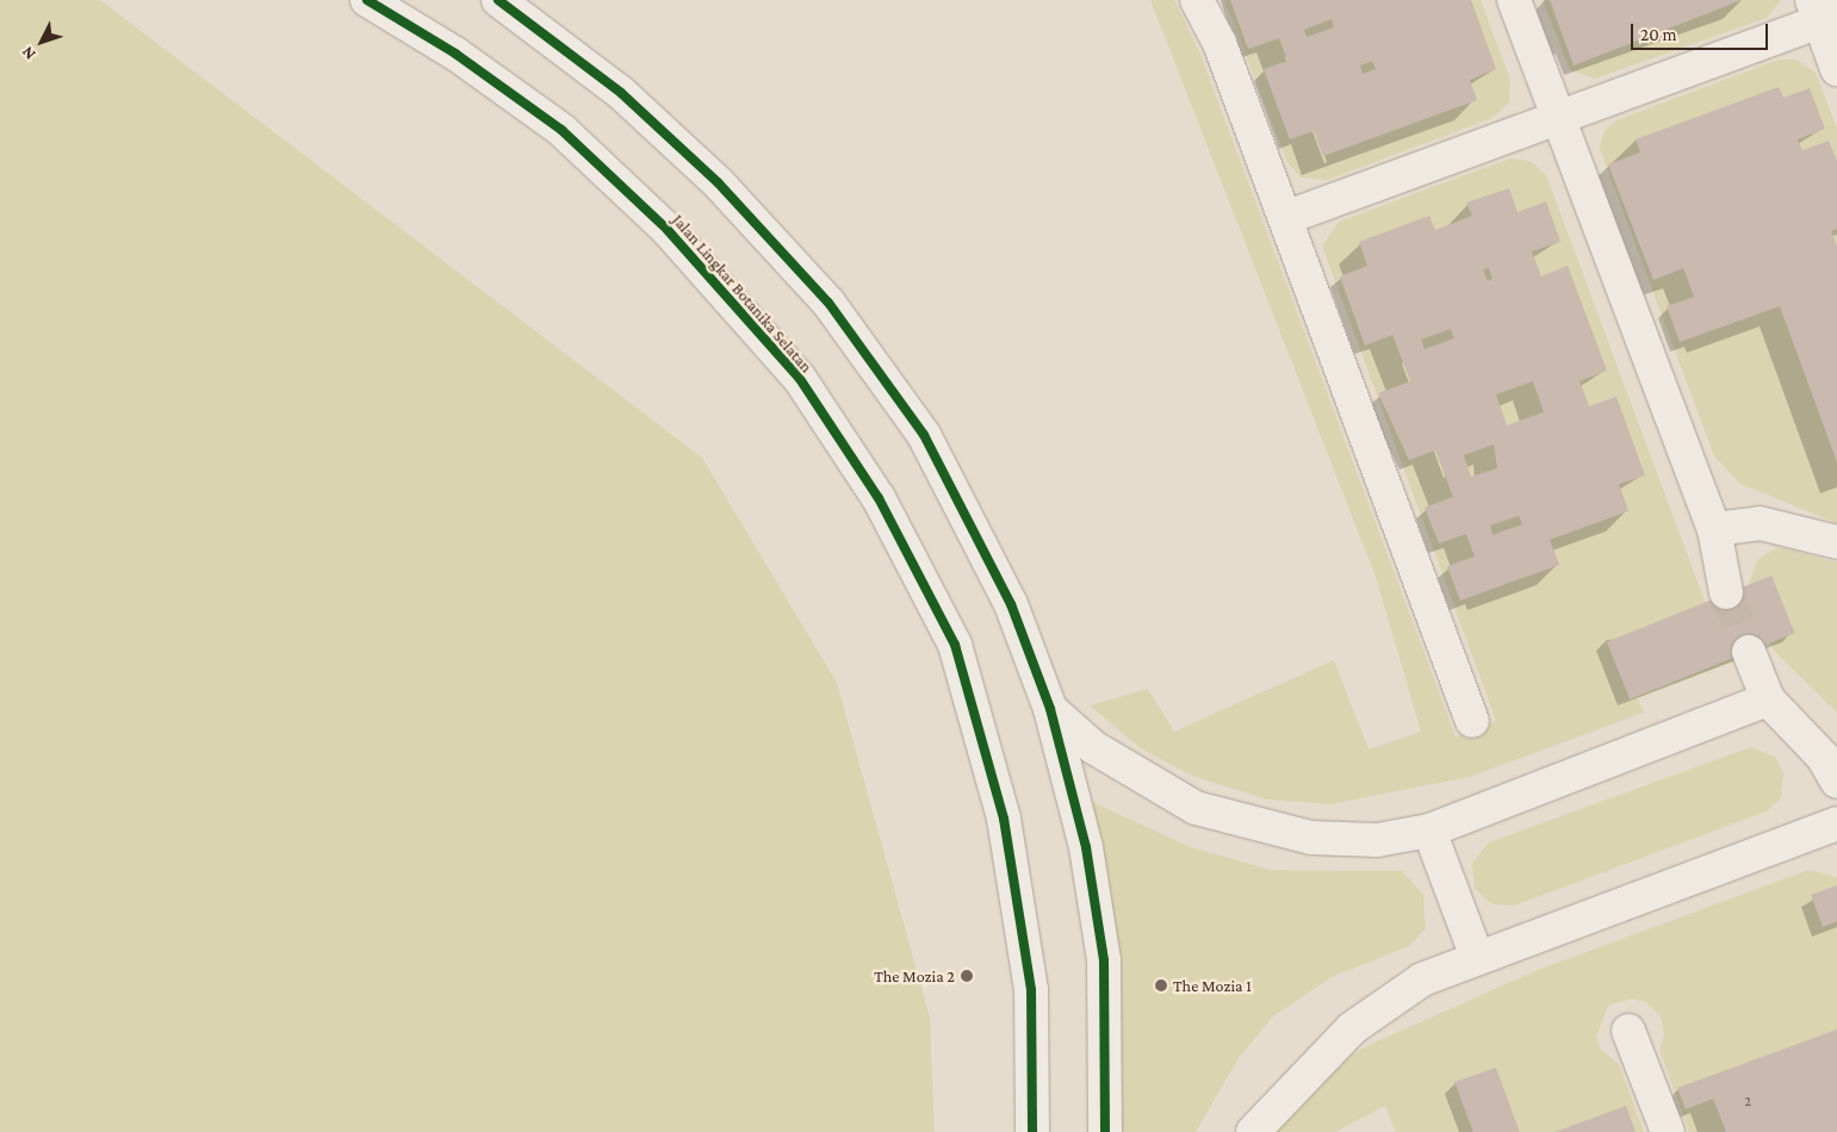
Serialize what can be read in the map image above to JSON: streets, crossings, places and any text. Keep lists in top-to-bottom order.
{
  "streets": {
    "street": ["Jalan Lingkar Botanika Selatan"]
  },
  "places": ["The Mozia 2", "The Mozia 1"],
  "house_numbers": ["2"],
  "scale_bar": "20 m",
  "north": "bottom left"
}
